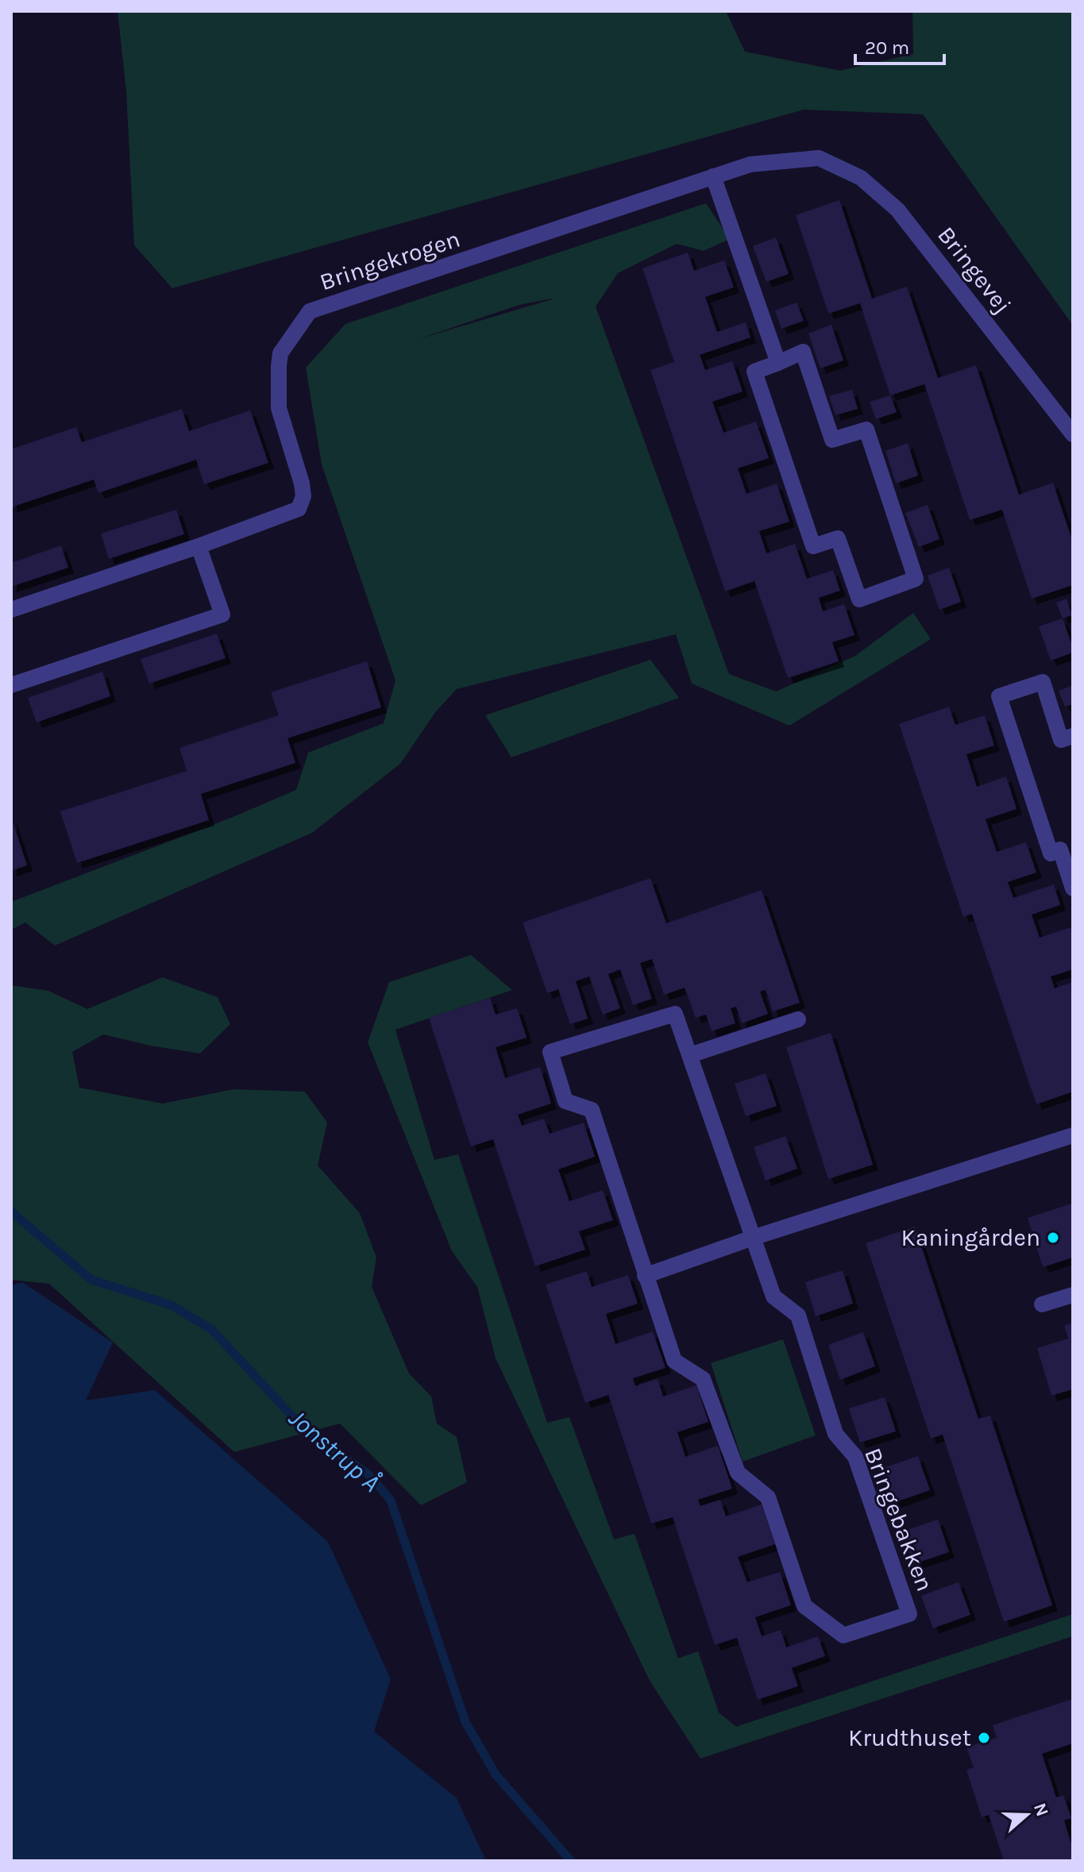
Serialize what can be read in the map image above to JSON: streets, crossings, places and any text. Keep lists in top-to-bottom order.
{
  "streets": {
    "street": ["Bringekrogen", "Bringevej", "Bringebakken"]
  },
  "crossings": [
    ["Bringekrogen", "Bringevej"]
  ],
  "water": ["Jonstrup Å"],
  "places": ["Kaningården", "Krudthuset"],
  "scale_bar": "20 m",
  "north": "right"
}
